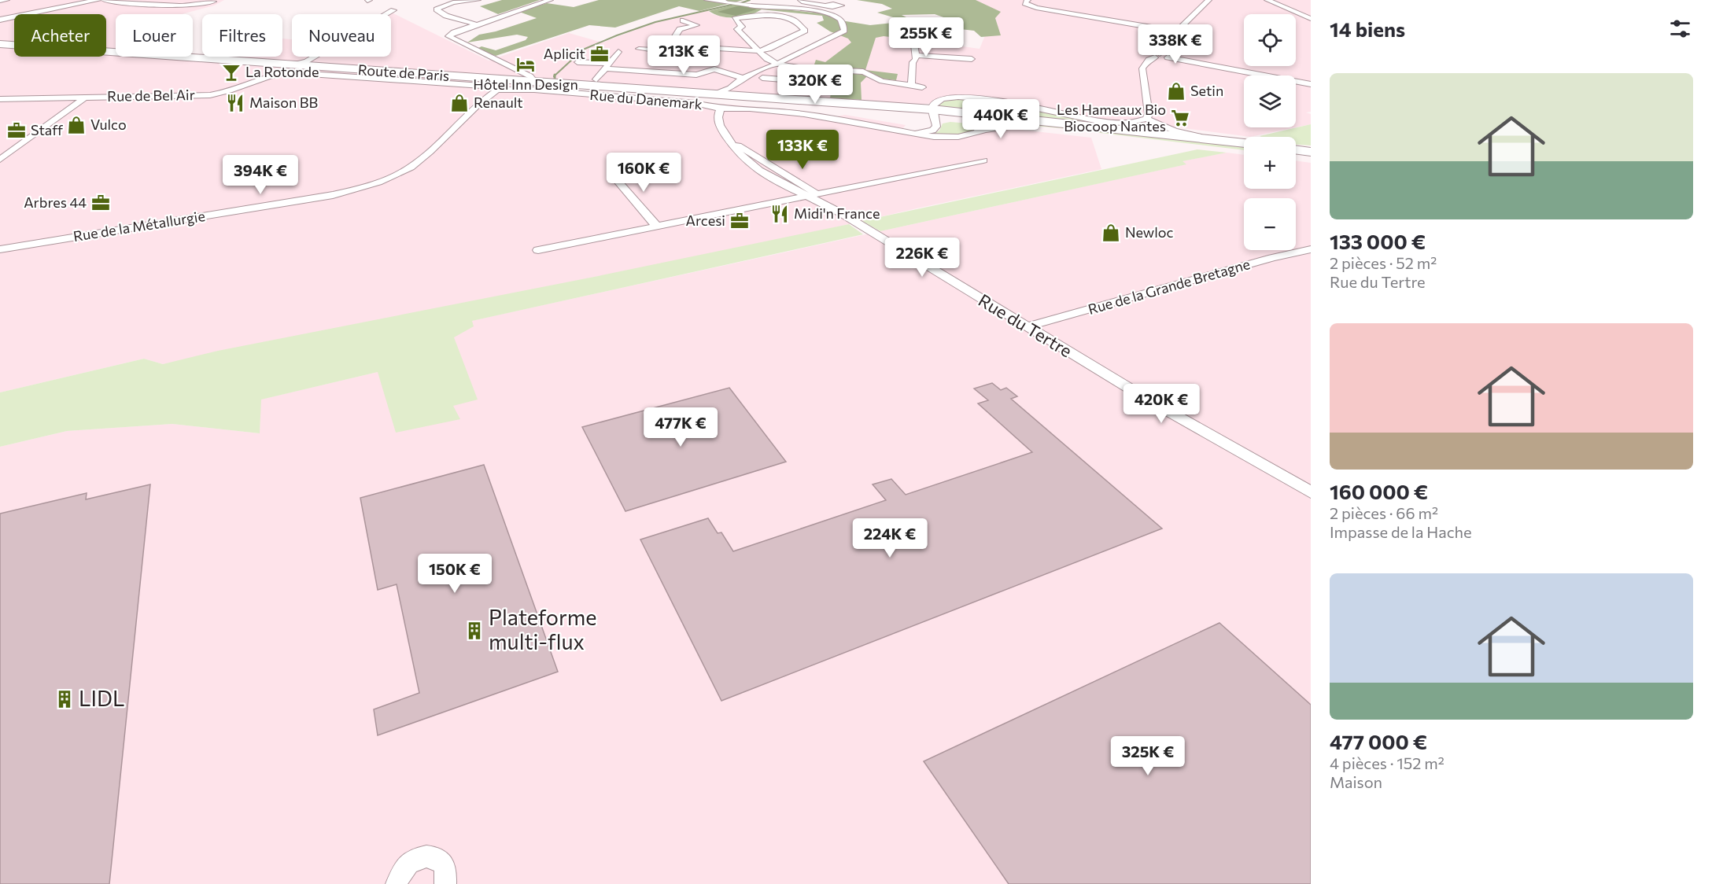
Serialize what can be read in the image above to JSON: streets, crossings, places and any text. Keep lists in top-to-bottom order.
{
  "streets": {
    "main road": ["Route de Paris"],
    "street": [
      "Rue de Bel Air",
      "Rue du Danemark",
      "Rue de la Métallurgie",
      "Rue de la Grande Bretagne",
      "Rue du Tertre"
    ]
  },
  "crossings": [
    ["Route de Paris", "Rue du Danemark"],
    ["Rue de Bel Air", "Rue du Danemark"],
    ["Rue du Danemark", "Rue de la Métallurgie"],
    ["Rue du Danemark", "Rue du Tertre"],
    ["Rue de la Grande Bretagne", "Rue du Tertre"]
  ],
  "places": {
    "office": [
      "Aplicit",
      "Staff",
      "Arbres 44",
      "Arcesi"
    ],
    "hotel": ["Hôtel Inn Design"],
    "bar": ["La Rotonde"],
    "shop": [
      "Setin",
      "Renault",
      "Vulco",
      "Newloc"
    ],
    "restaurant": ["Maison BB", "Midi'n France"],
    "supermarket": ["Les Hameaux Bio Biocoop Nantes"],
    "building": ["Plateforme multi-flux", "LIDL"]
  },
  "page": {
    "heading": "14 biens",
    "map_buttons": ["+", "−"],
    "chip": [
      "Acheter",
      "Louer",
      "Filtres",
      "Nouveau"
    ],
    "price": [
      "255K €",
      "338K €",
      "213K €",
      "320K €",
      "440K €",
      "133K €",
      "160K €",
      "394K €",
      "226K €",
      "420K €",
      "477K €",
      "224K €",
      "150K €",
      "325K €"
    ],
    "list": [
      {
        "name": "133 000 €",
        "note": "2 pièces · 52 m² · Rue du Tertre"
      },
      {
        "name": "160 000 €",
        "note": "2 pièces · 66 m² · Impasse de la Hache"
      },
      {
        "name": "477 000 €",
        "note": "4 pièces · 152 m² · Maison"
      }
    ]
  }
}
